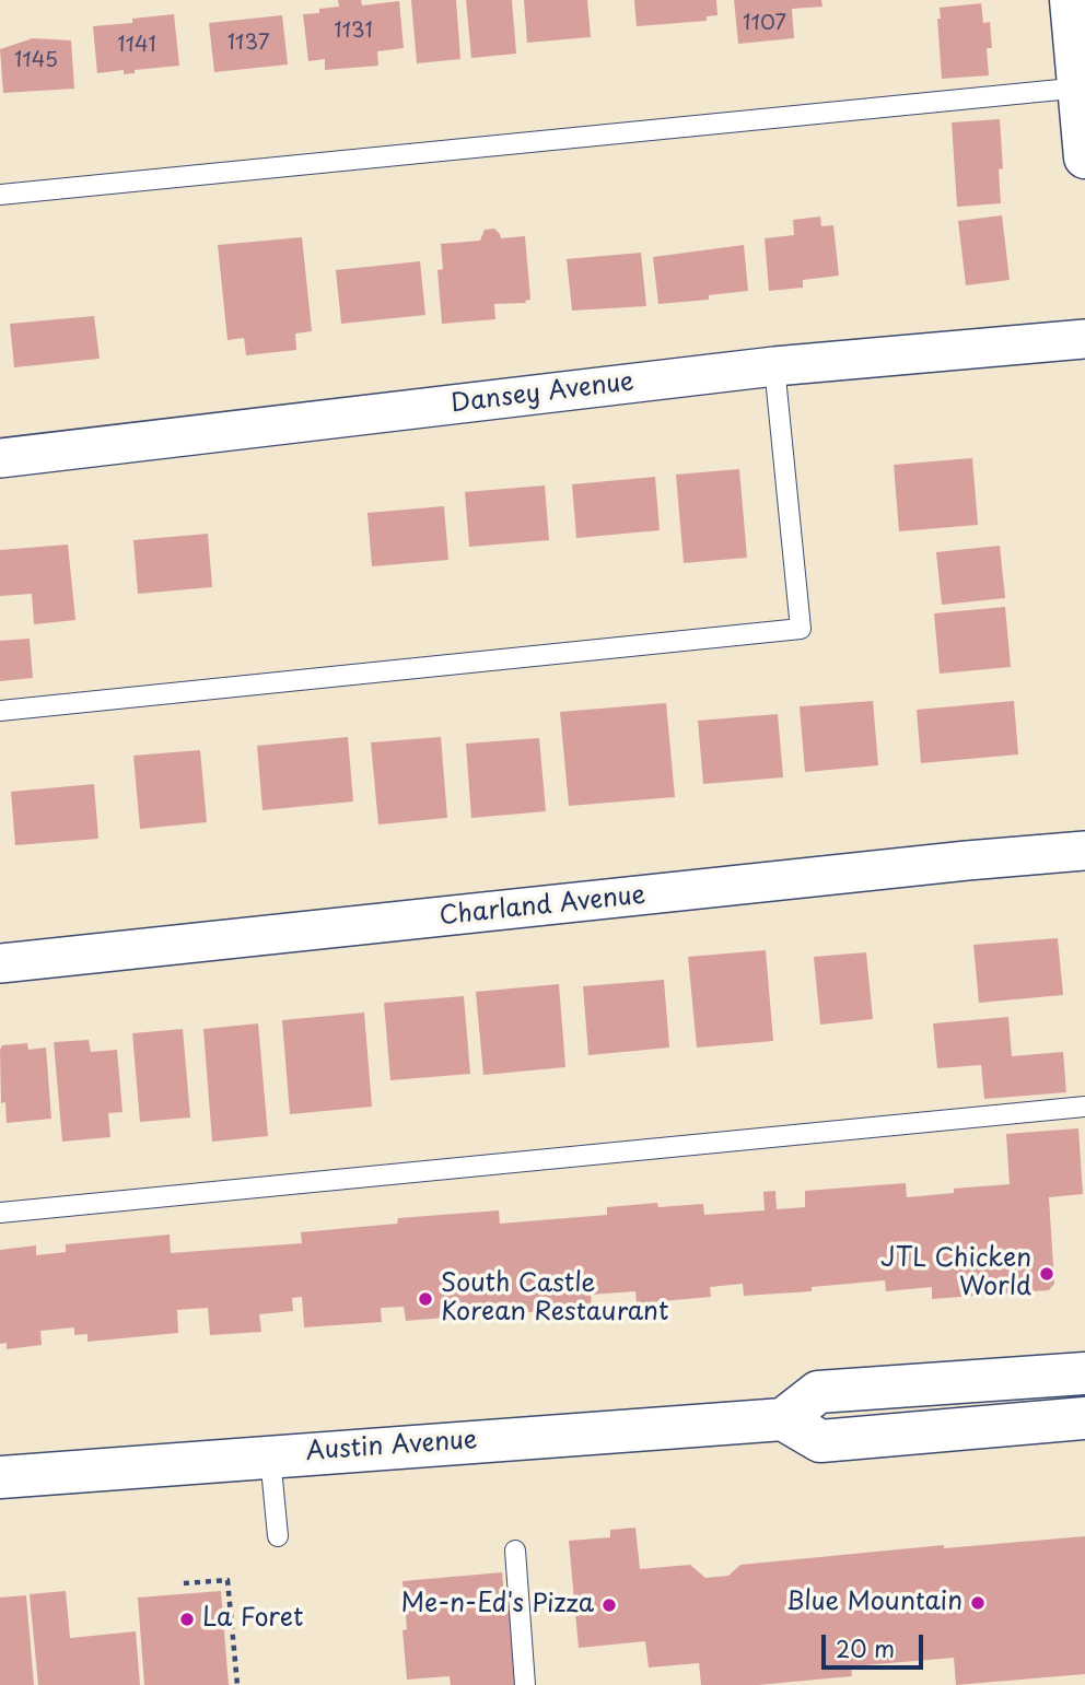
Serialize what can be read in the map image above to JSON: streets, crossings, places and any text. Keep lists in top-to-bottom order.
{
  "streets": {
    "main road": ["Austin Avenue"],
    "street": ["Dansey Avenue", "Charland Avenue"]
  },
  "places": [
    "JTL Chicken World",
    "South Castle Korean Restaurant",
    "Blue Mountain",
    "Me-n-Ed's Pizza",
    "La Foret"
  ],
  "house_numbers": [
    "1107",
    "1131",
    "1137",
    "1141",
    "1145"
  ],
  "scale_bar": "20 m"
}
